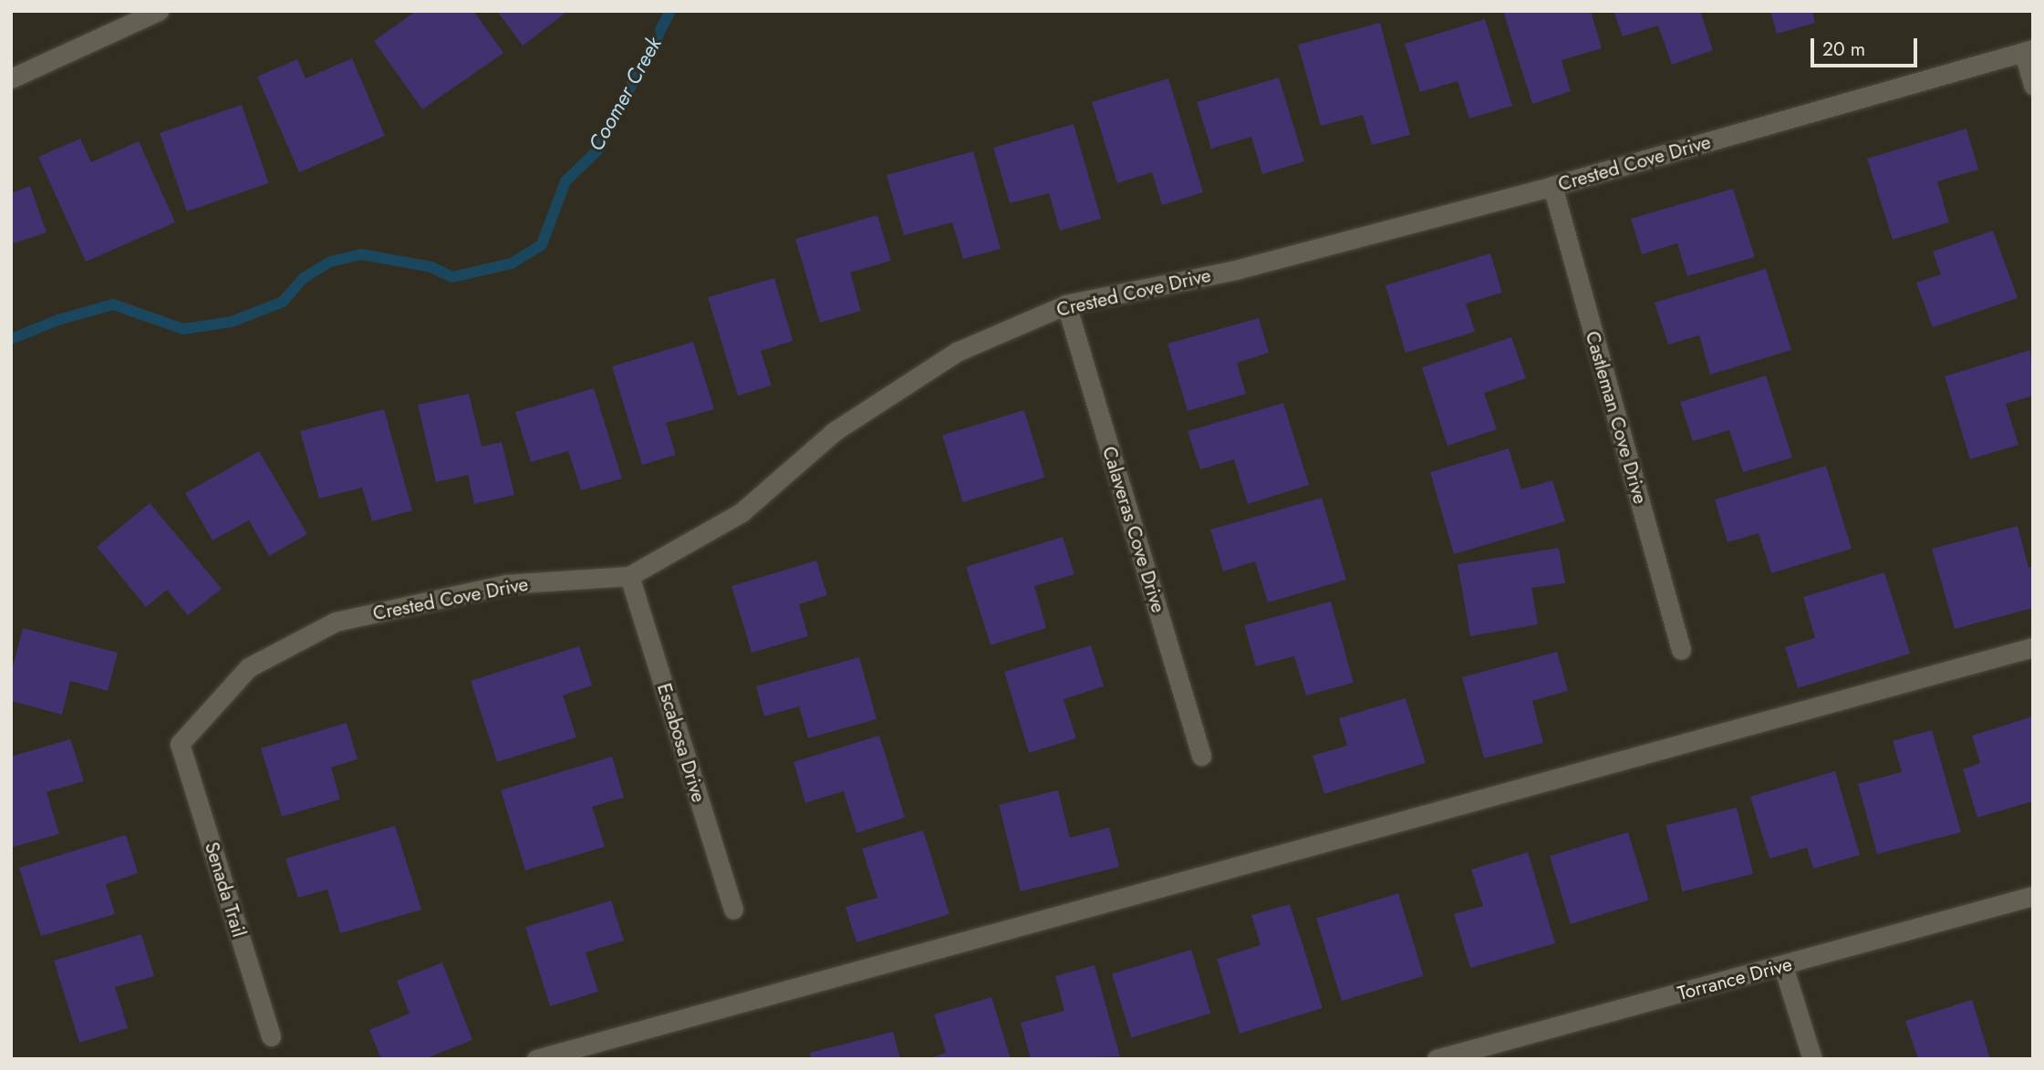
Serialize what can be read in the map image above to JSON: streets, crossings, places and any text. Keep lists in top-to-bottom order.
{
  "streets": {
    "street": [
      "Crested Cove Drive",
      "Castleman Cove Drive",
      "Calaveras Cove Drive",
      "Escabosa Drive",
      "Senada Trail",
      "Torrance Drive"
    ]
  },
  "crossings": [
    ["Crested Cove Drive", "Castleman Cove Drive"],
    ["Crested Cove Drive", "Calaveras Cove Drive"],
    ["Crested Cove Drive", "Escabosa Drive"],
    ["Crested Cove Drive", "Senada Trail"]
  ],
  "water": ["Coomer Creek"],
  "scale_bar": "20 m"
}
